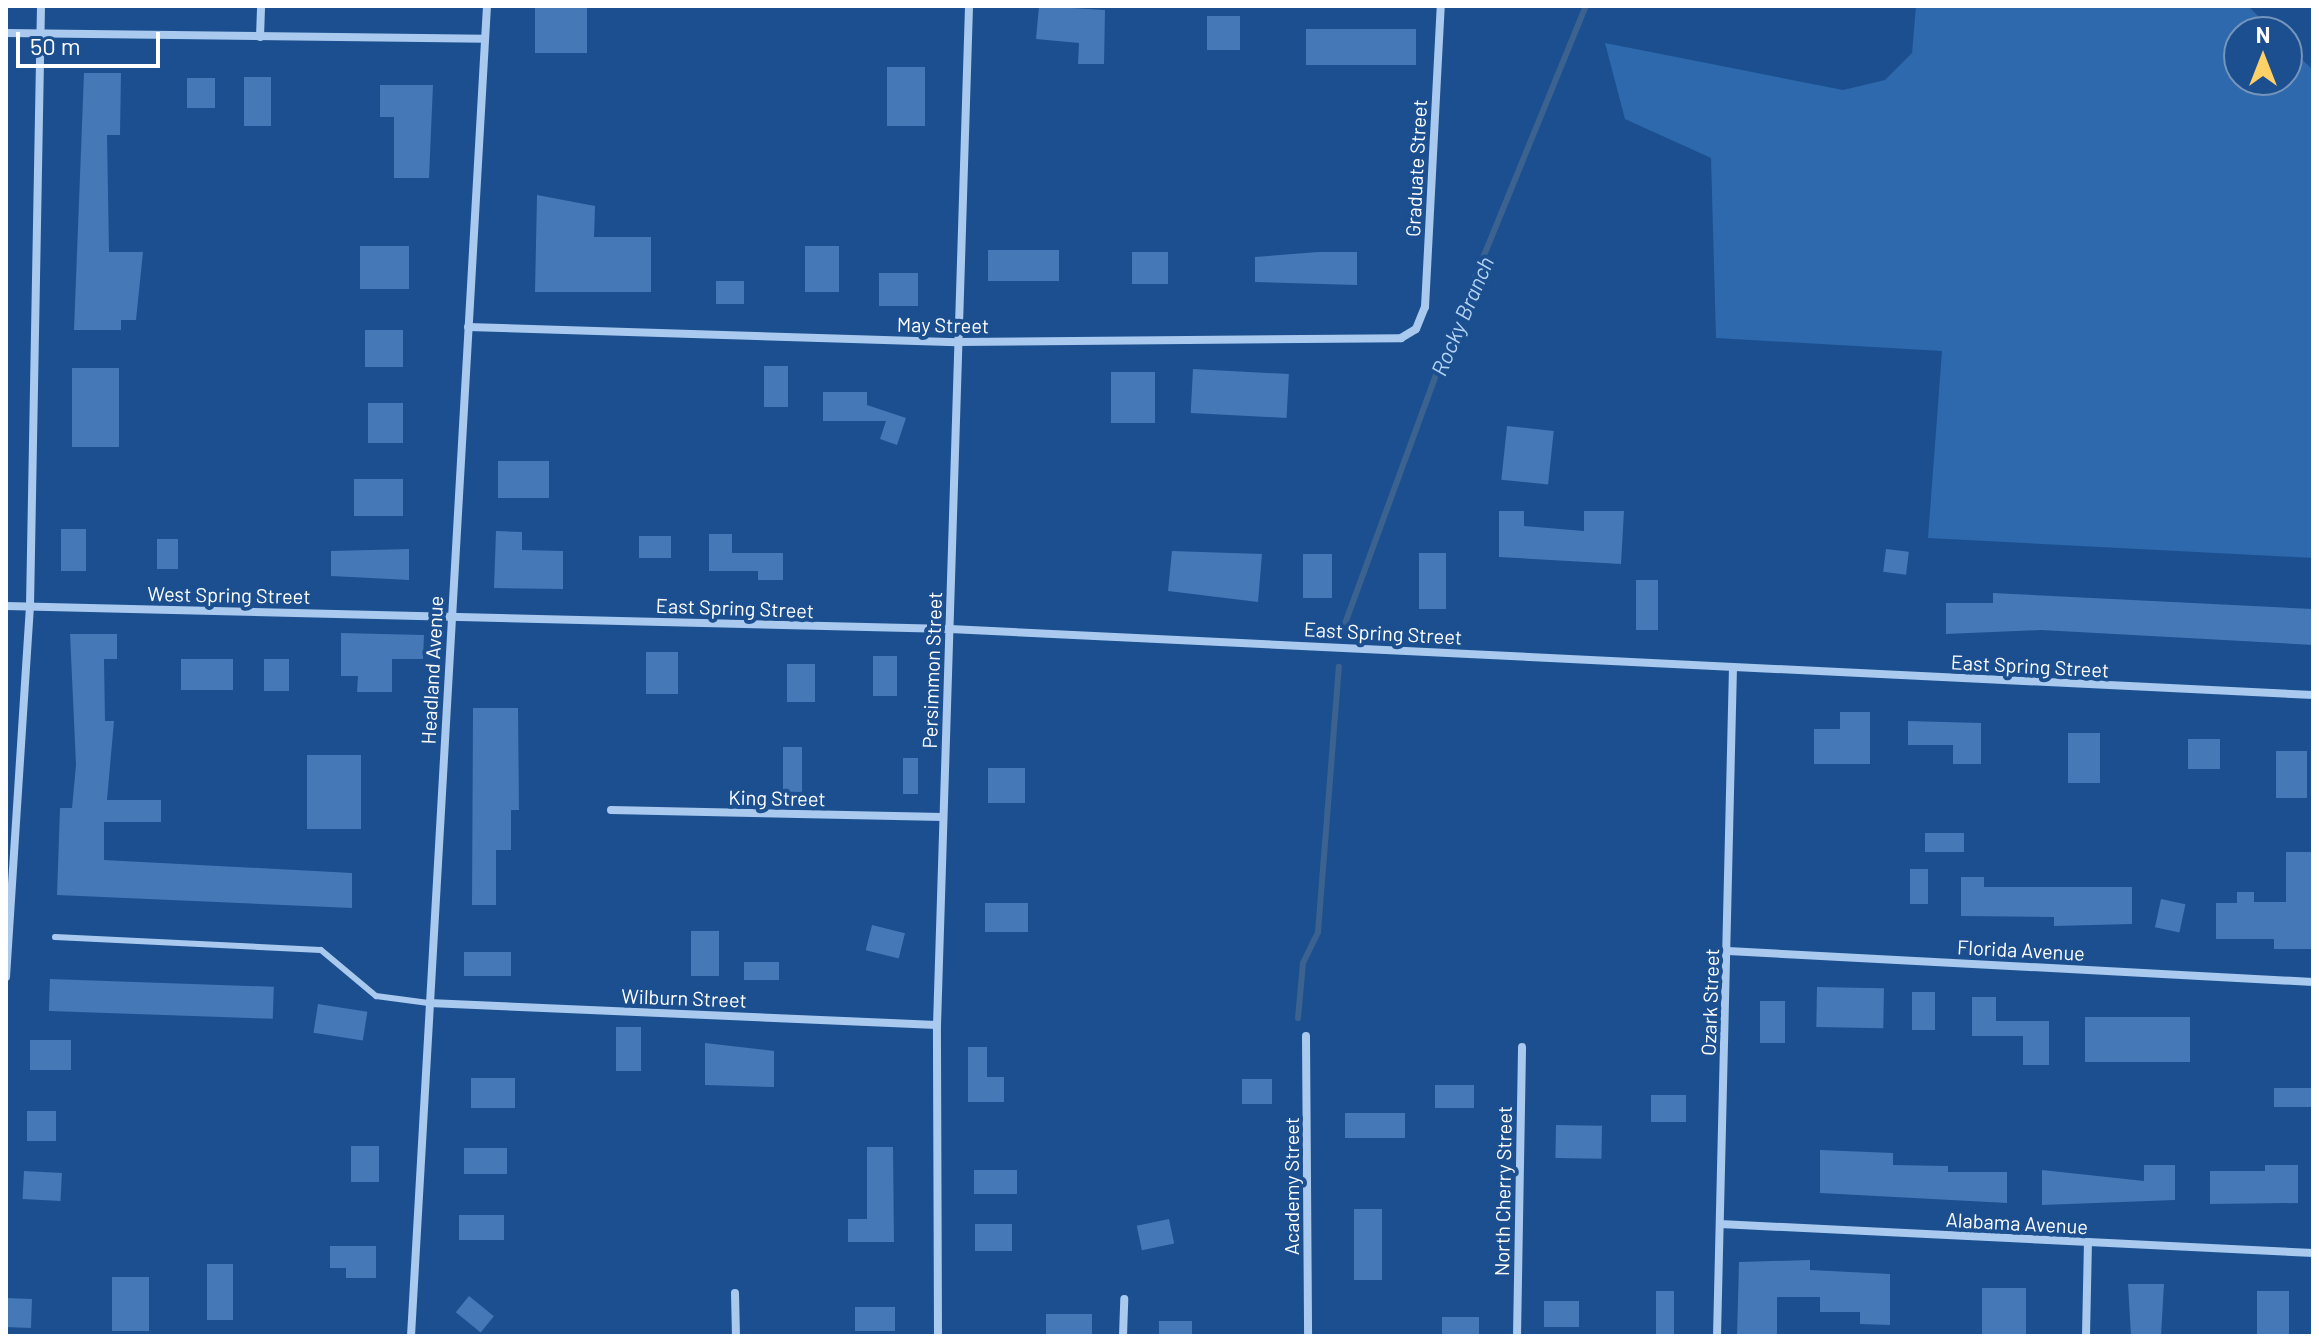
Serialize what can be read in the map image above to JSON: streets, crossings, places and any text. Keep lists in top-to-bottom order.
{
  "streets": {
    "street": [
      "Graduate Street",
      "May Street",
      "West Spring Street",
      "East Spring Street",
      "Headland Avenue",
      "Persimmon Street",
      "King Street",
      "Florida Avenue",
      "Wilburn Street",
      "Ozark Street",
      "Academy Street",
      "North Cherry Street",
      "Alabama Avenue"
    ]
  },
  "crossings": [
    ["Graduate Street", "May Street"],
    ["May Street", "Headland Avenue"],
    ["May Street", "Persimmon Street"],
    ["West Spring Street", "East Spring Street"],
    ["West Spring Street", "Headland Avenue"],
    ["East Spring Street", "Headland Avenue"],
    ["East Spring Street", "Persimmon Street"],
    ["East Spring Street", "Ozark Street"],
    ["Headland Avenue", "Wilburn Street"],
    ["Persimmon Street", "King Street"],
    ["Persimmon Street", "Wilburn Street"],
    ["Florida Avenue", "Ozark Street"],
    ["Ozark Street", "Alabama Avenue"]
  ],
  "water": ["Rocky Branch"],
  "scale_bar": "50 m",
  "north": "top"
}
